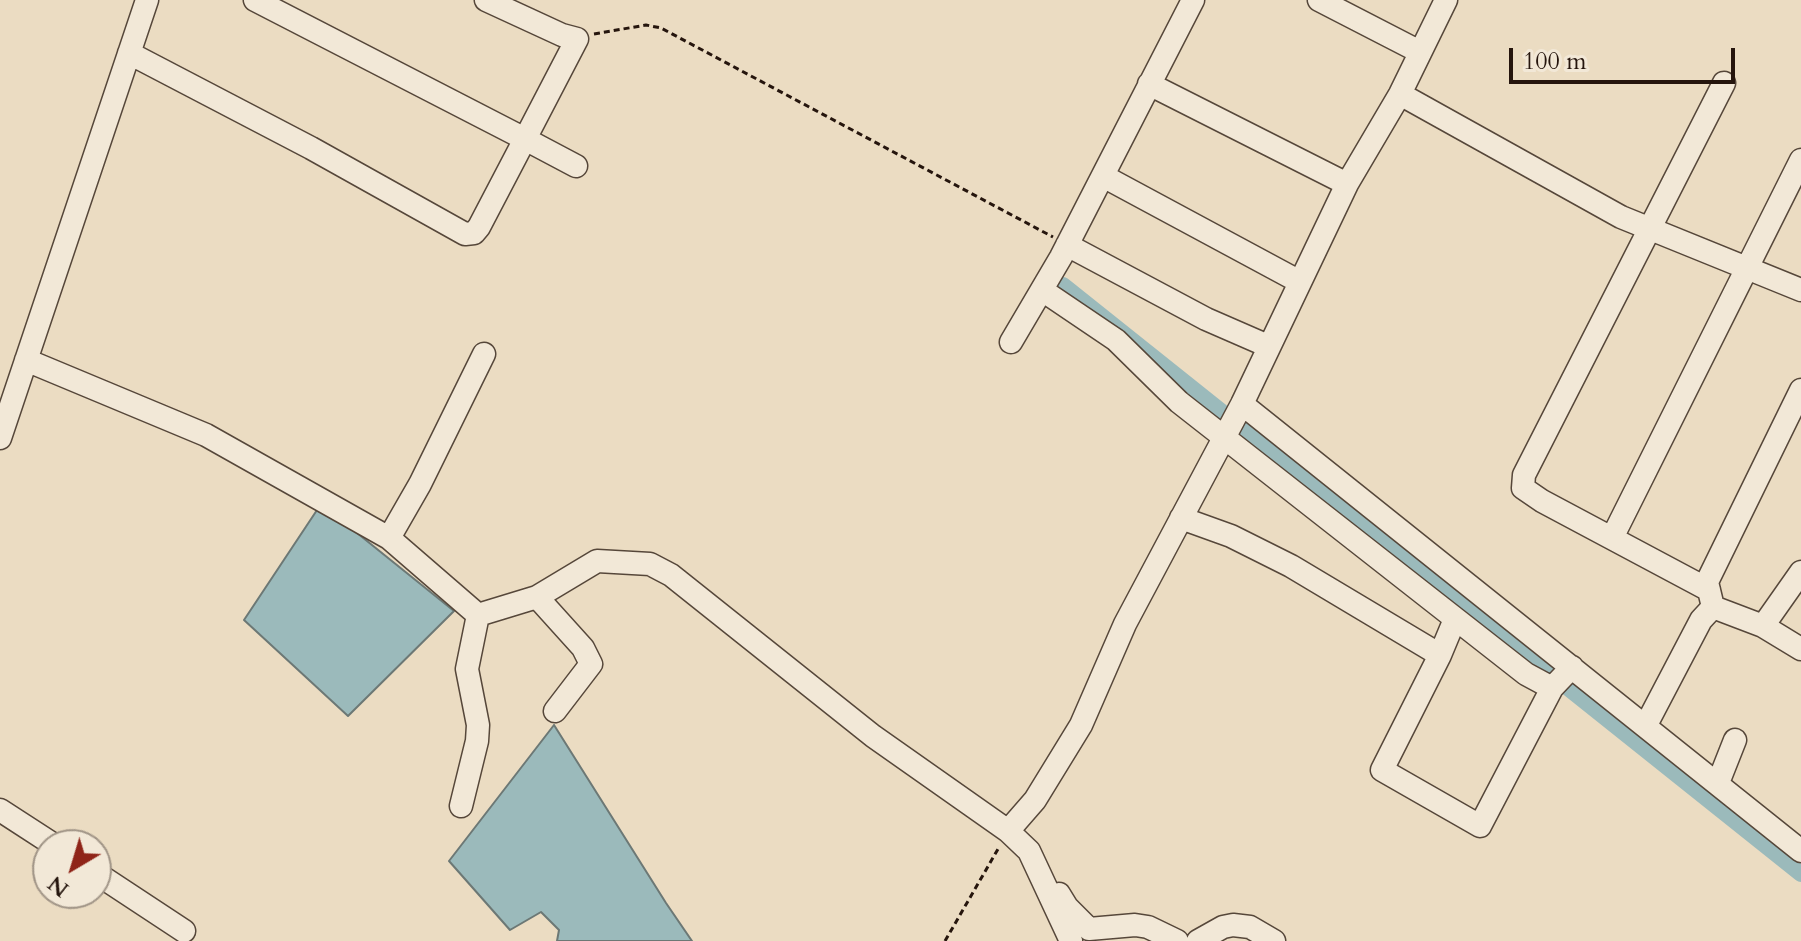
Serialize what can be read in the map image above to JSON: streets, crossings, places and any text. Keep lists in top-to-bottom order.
{
  "scale_bar": "100 m",
  "north": "bottom left"
}
